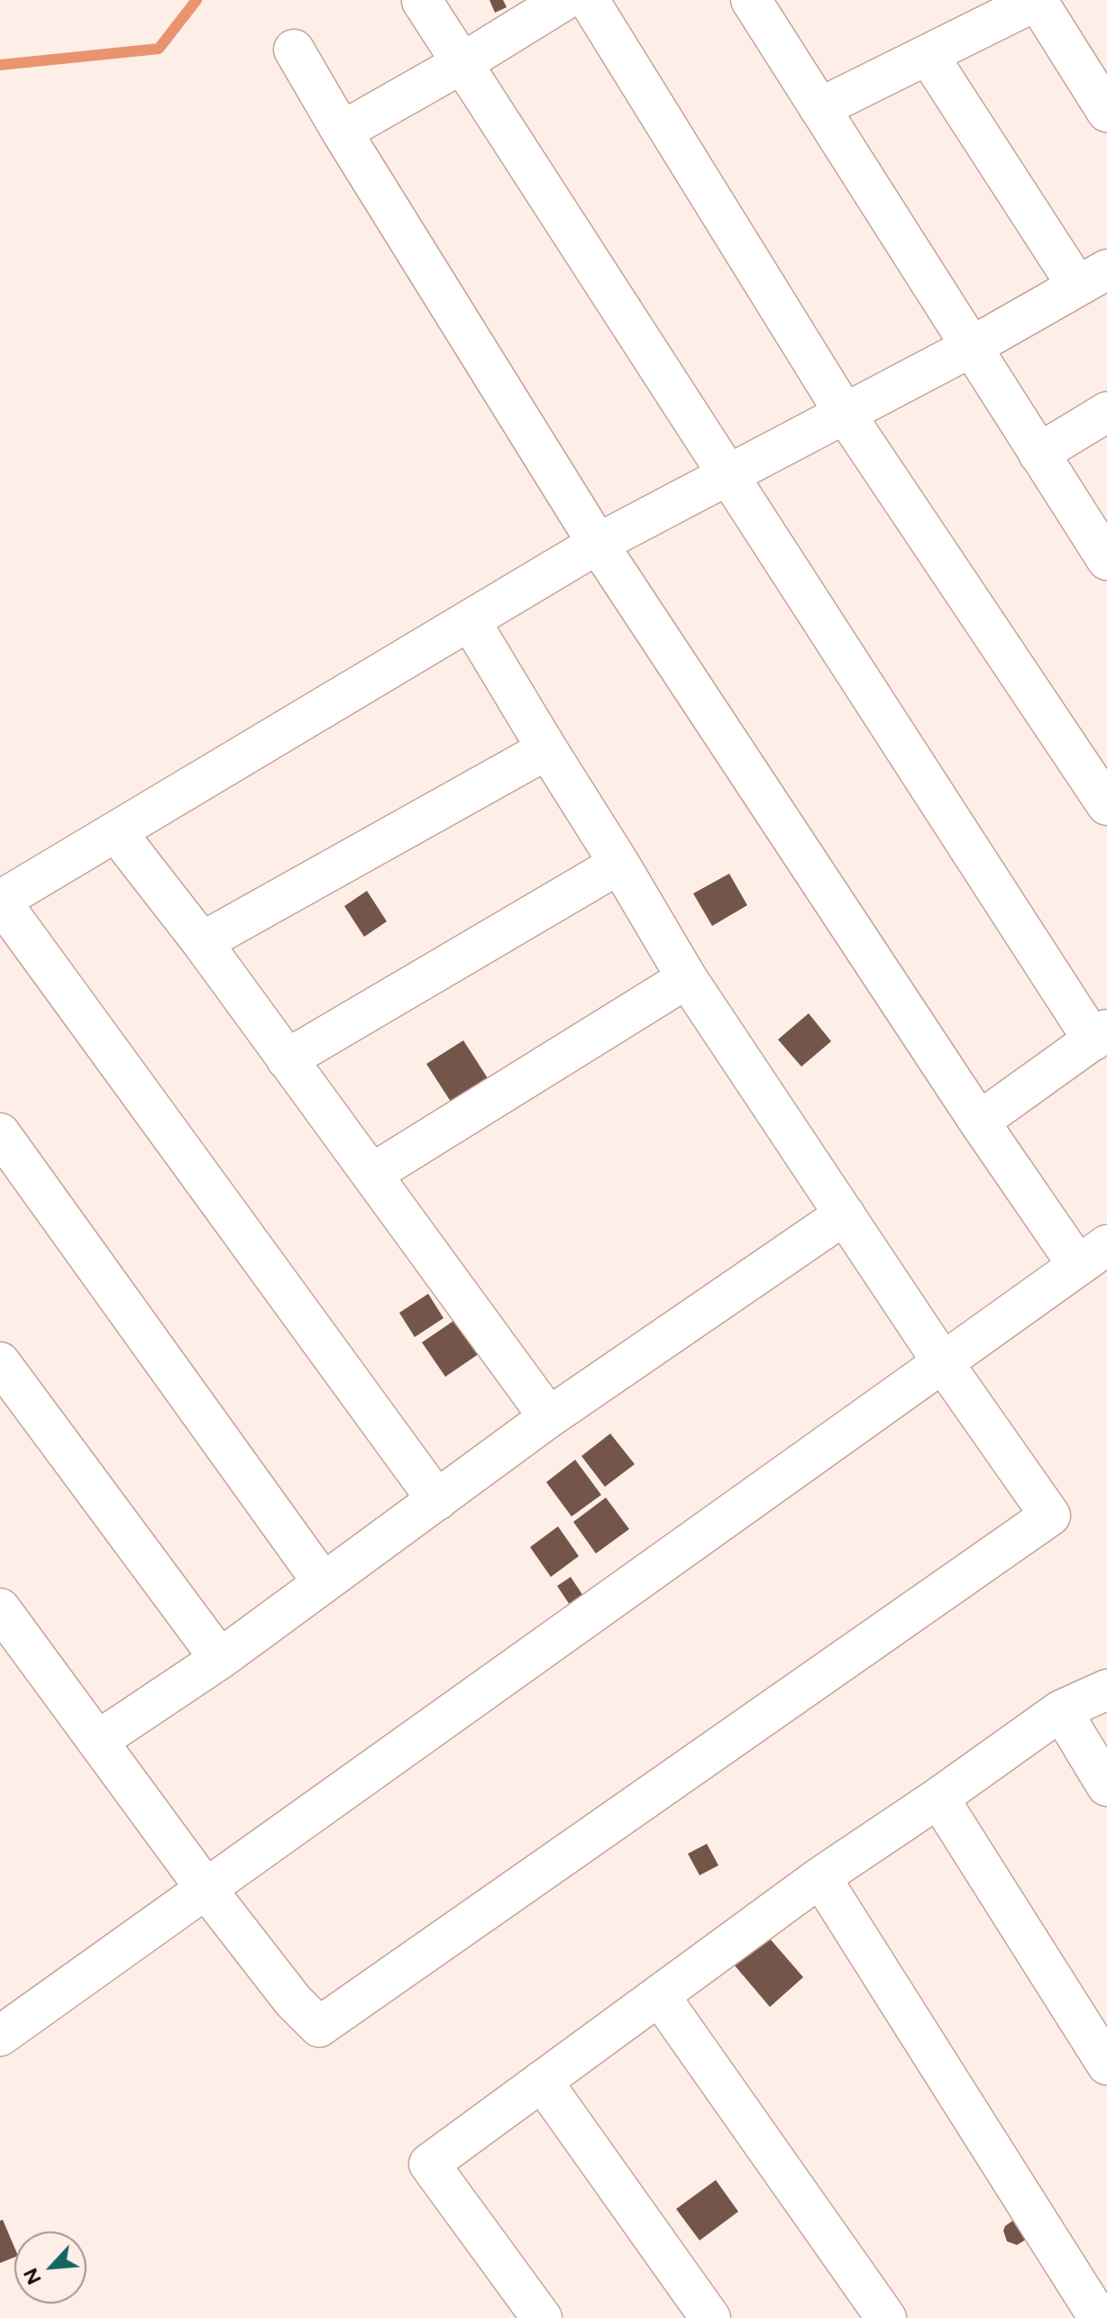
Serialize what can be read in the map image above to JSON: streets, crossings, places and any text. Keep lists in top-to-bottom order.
{
  "north": "bottom left"
}
